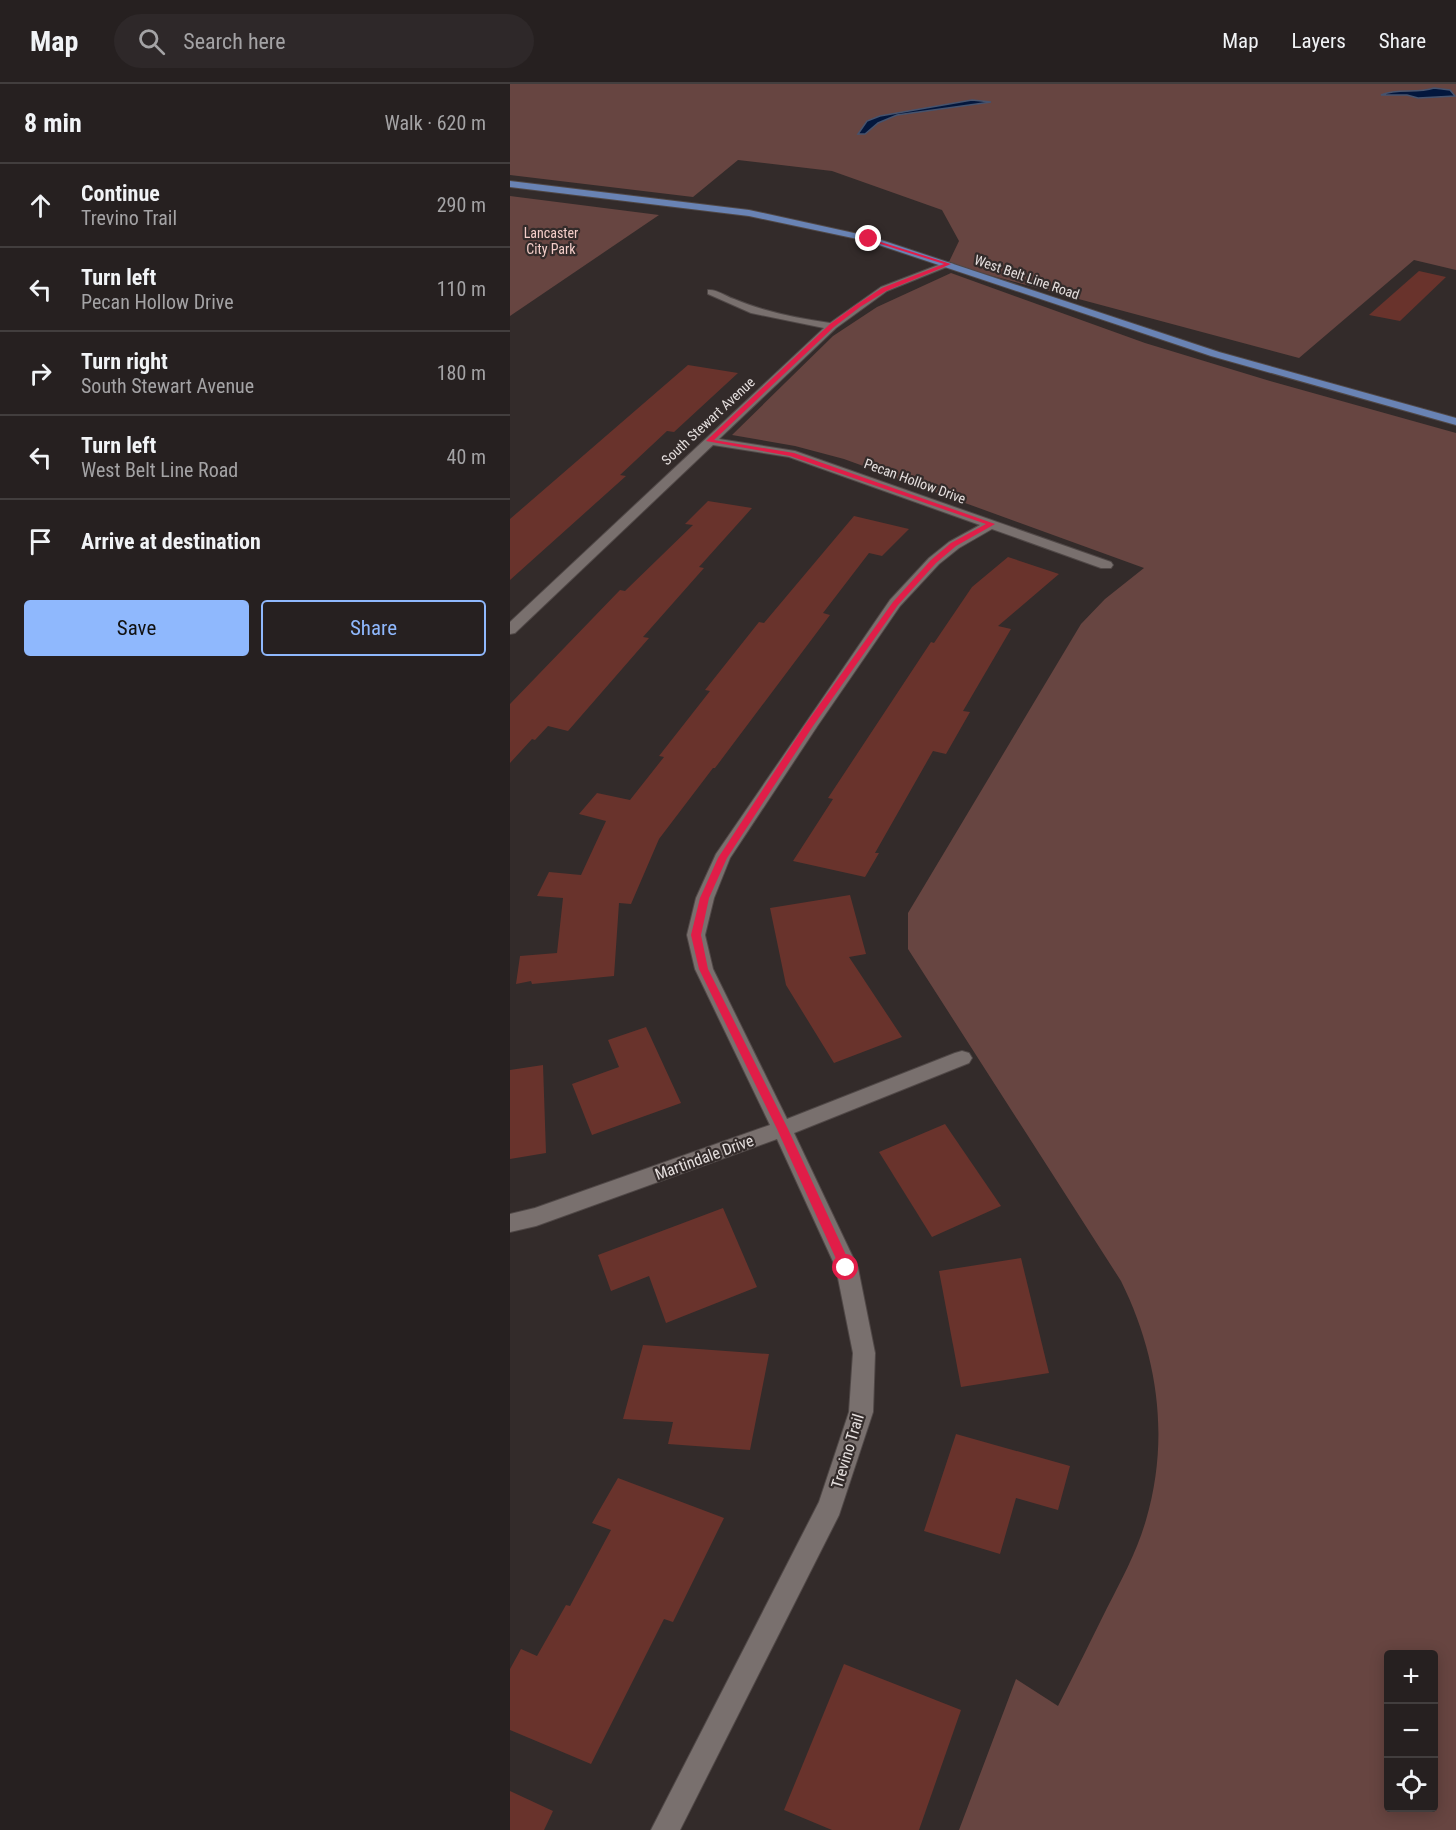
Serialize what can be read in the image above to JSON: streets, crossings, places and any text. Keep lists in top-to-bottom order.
{
  "streets": {
    "main road": ["West Belt Line Road"],
    "street": [
      "South Stewart Avenue",
      "Pecan Hollow Drive",
      "Martindale Drive",
      "Trevino Trail"
    ]
  },
  "crossings": [
    ["West Belt Line Road", "South Stewart Avenue"],
    ["South Stewart Avenue", "Pecan Hollow Drive"],
    ["Pecan Hollow Drive", "Trevino Trail"],
    ["Martindale Drive", "Trevino Trail"]
  ],
  "parks": ["Lancaster City Park"],
  "page": {
    "header": "Map",
    "search": "Search here",
    "nav": ["Map", "Layers", "Share"],
    "heading": ["8 min", "Walk · 620 m"],
    "list": [
      ["Continue", "Trevino Trail", "290 m"],
      ["Turn left", "Pecan Hollow Drive", "110 m"],
      ["Turn right", "South Stewart Avenue", "180 m"],
      ["Turn left", "West Belt Line Road", "40 m"],
      "Arrive at destination"
    ],
    "buttons": ["Save", "Share"],
    "map_buttons": ["+", "−"]
  }
}
